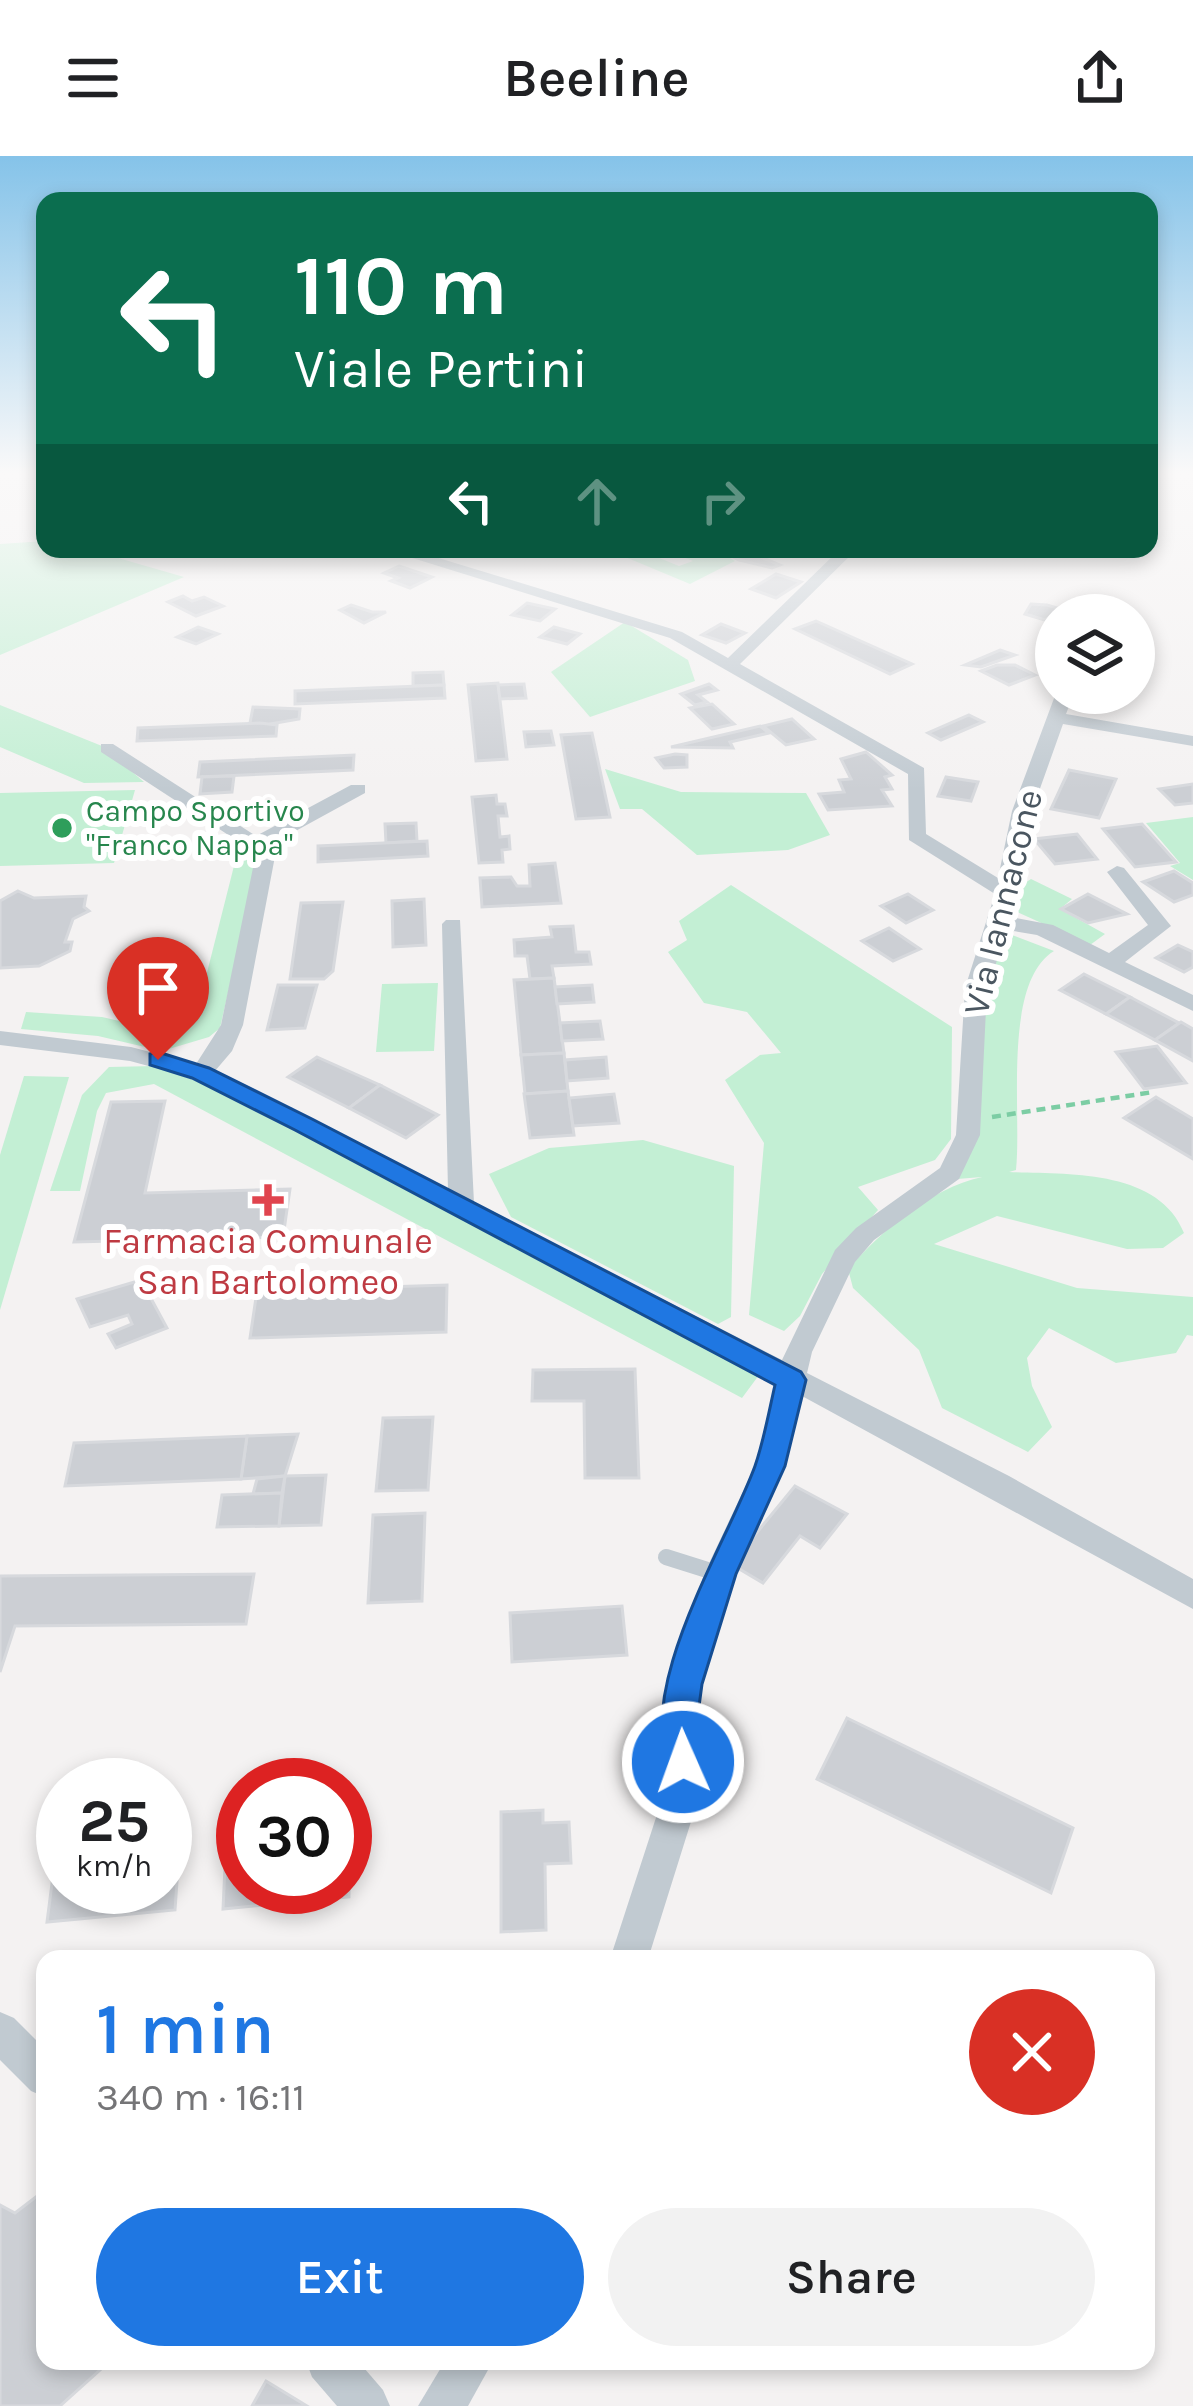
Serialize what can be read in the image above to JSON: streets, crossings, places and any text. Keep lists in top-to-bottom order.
{
  "streets": {
    "street": ["Via Iannacone"]
  },
  "places": {
    "other": ["Campo Sportivo \"Franco Nappa\""],
    "health": ["Farmacia Comunale San Bartolomeo"]
  },
  "page": {
    "header": "Beeline",
    "turn": ["110 m", "Viale Pertini"],
    "speed": "25 km/h",
    "limit": "30",
    "heading": ["1 min", "340 m · 16:11"],
    "buttons": ["Exit", "Share"]
  }
}
